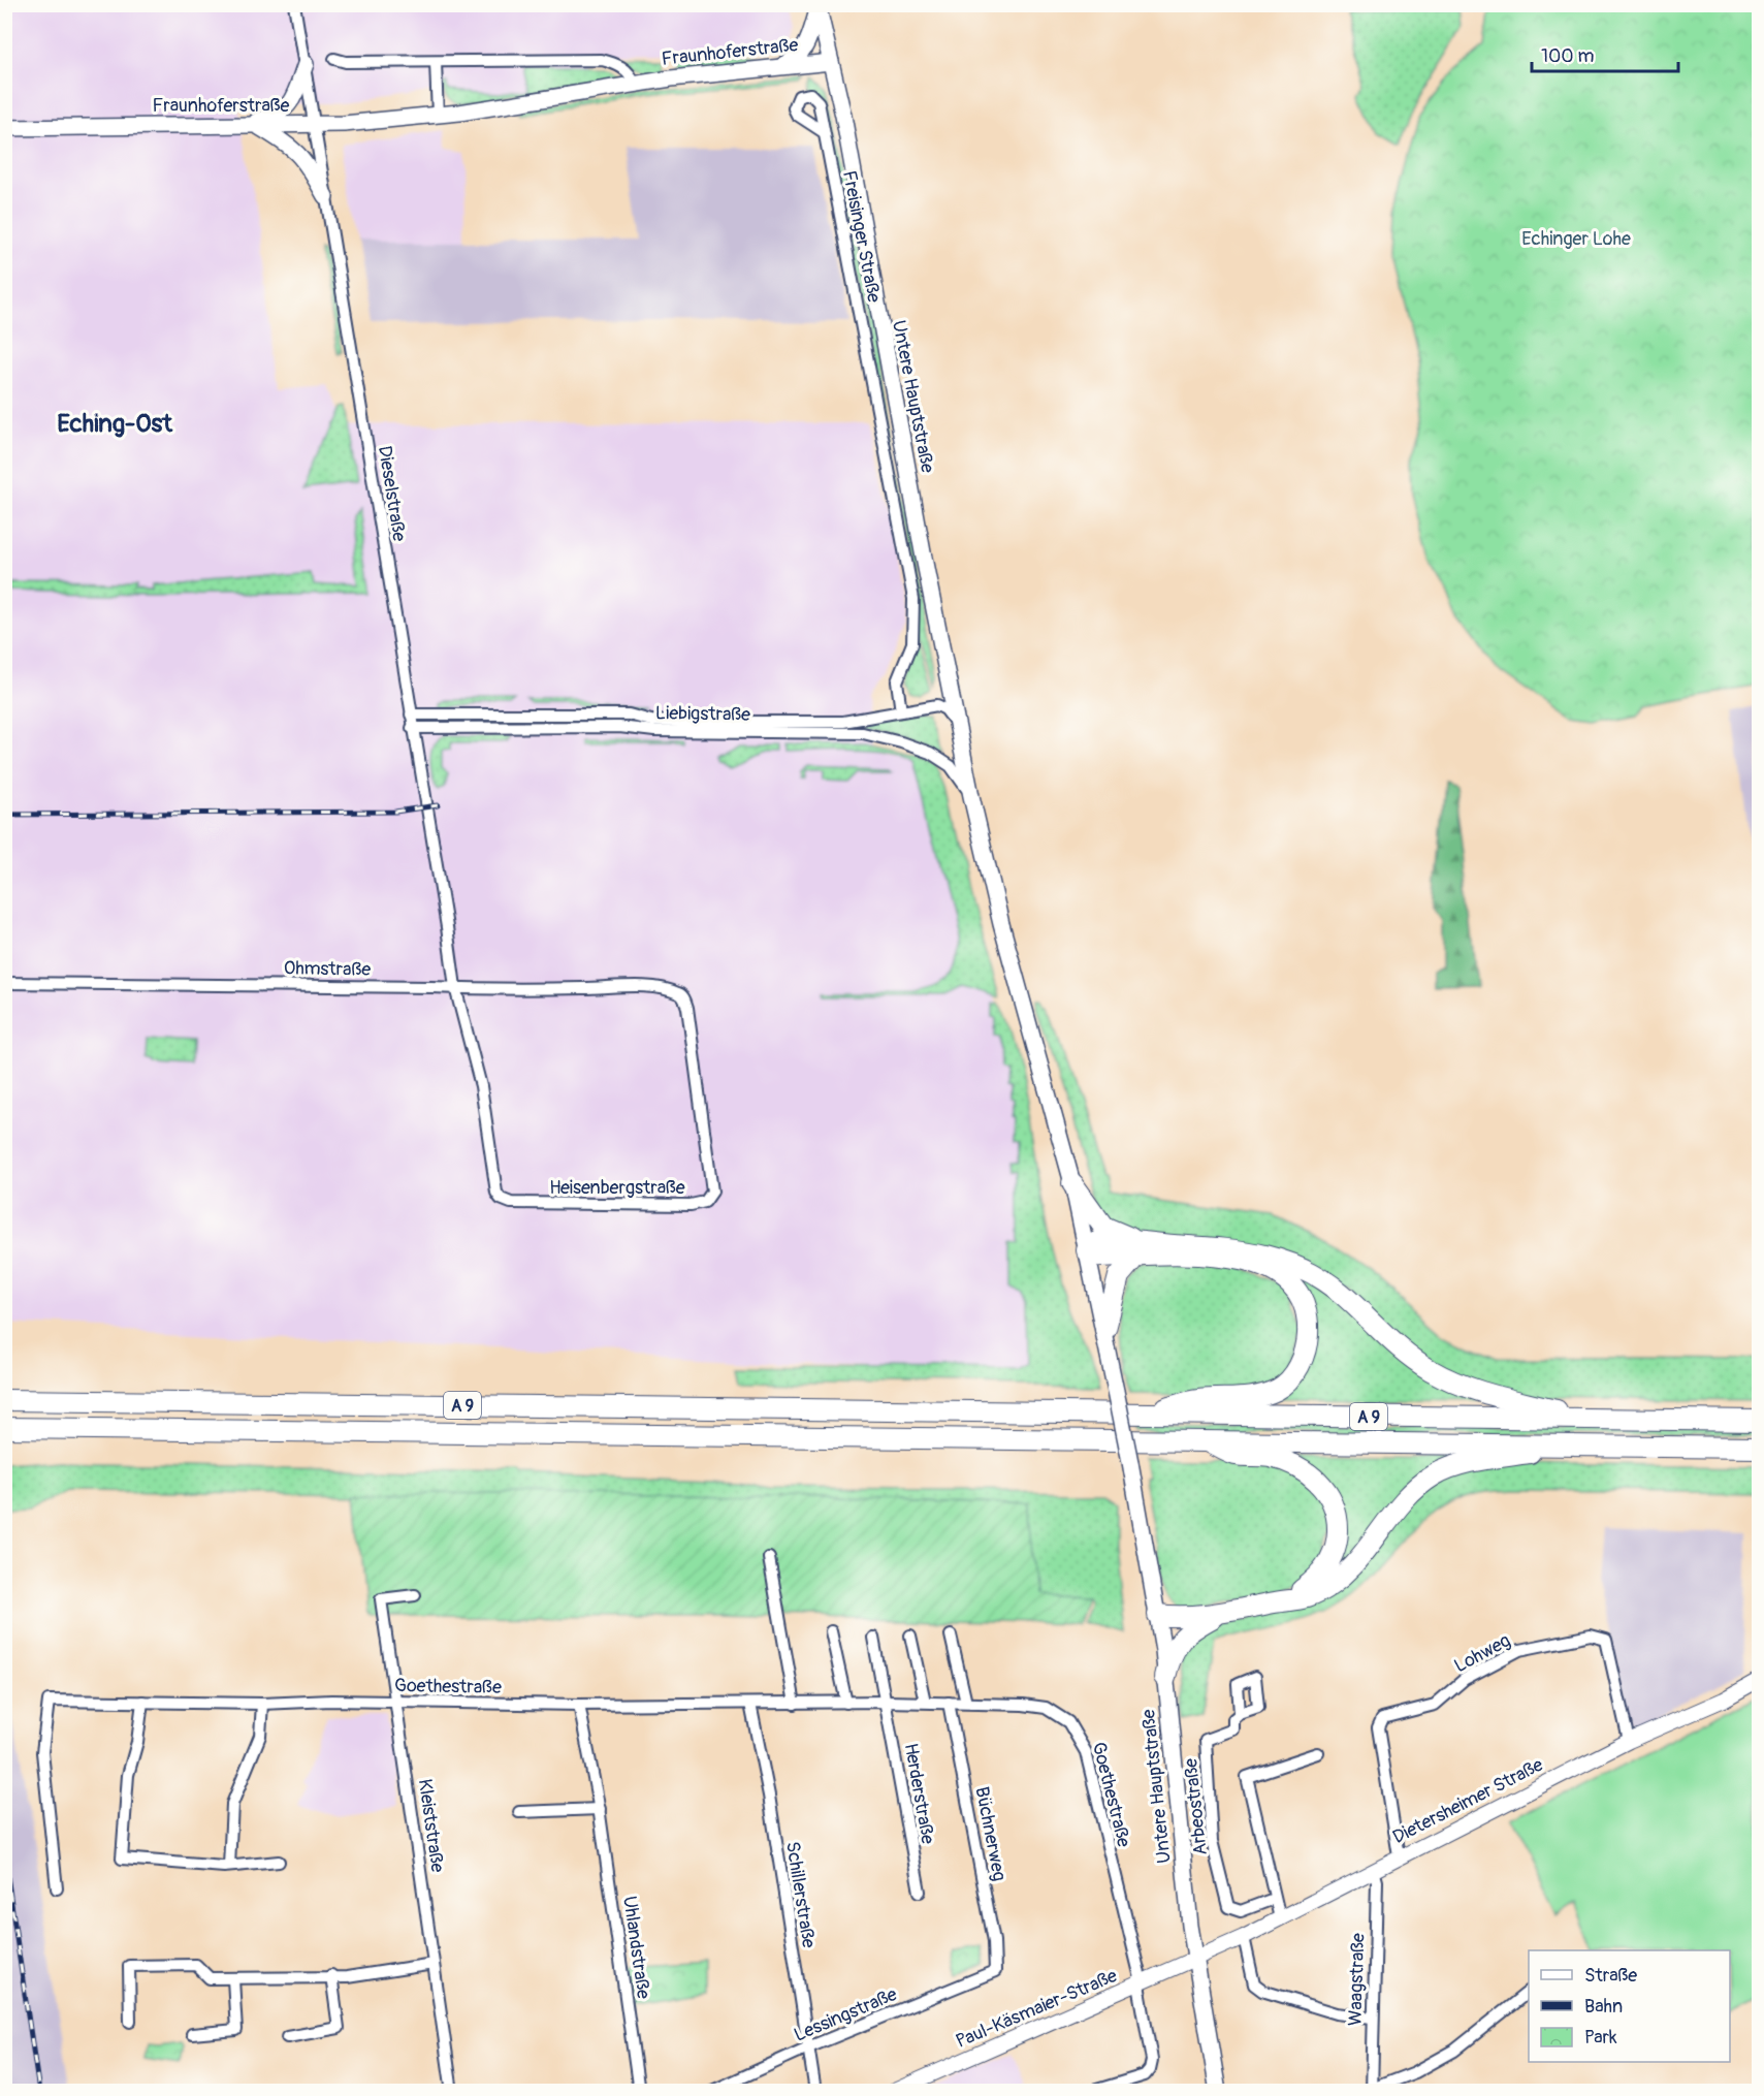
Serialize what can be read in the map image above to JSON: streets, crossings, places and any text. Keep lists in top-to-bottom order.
{
  "streets": {
    "highway": ["A 9"],
    "main road": ["Fraunhoferstraße", "Untere Hauptstraße"],
    "street": [
      "Freisinger Straße",
      "Dieselstraße",
      "Liebigstraße",
      "Ohmstraße",
      "Heisenbergstraße",
      "Lohweg",
      "Goethestraße",
      "Herderstraße",
      "Dietersheimer Straße",
      "Arbeostraße",
      "Kleiststraße",
      "Büchnerweg",
      "Schillerstraße",
      "Uhlandstraße",
      "Waagstraße",
      "Paul-Käsmaier-Straße",
      "Lessingstraße"
    ]
  },
  "crossings": [
    ["Fraunhoferstraße", "Untere Hauptstraße"],
    ["Fraunhoferstraße", "Dieselstraße"],
    ["Freisinger Straße", "Liebigstraße"],
    ["Untere Hauptstraße", "Liebigstraße"],
    ["Untere Hauptstraße", "Dietersheimer Straße"],
    ["Untere Hauptstraße", "Paul-Käsmaier-Straße"],
    ["Dieselstraße", "Liebigstraße"],
    ["Dieselstraße", "Ohmstraße"],
    ["Dieselstraße", "Heisenbergstraße"],
    ["Ohmstraße", "Heisenbergstraße"],
    ["Lohweg", "Dietersheimer Straße"],
    ["Goethestraße", "Herderstraße"],
    ["Goethestraße", "Kleiststraße"],
    ["Goethestraße", "Büchnerweg"],
    ["Goethestraße", "Schillerstraße"],
    ["Goethestraße", "Uhlandstraße"],
    ["Goethestraße", "Paul-Käsmaier-Straße"],
    ["Dietersheimer Straße", "Waagstraße"],
    ["Dietersheimer Straße", "Paul-Käsmaier-Straße"],
    ["Büchnerweg", "Lessingstraße"],
    ["Schillerstraße", "Lessingstraße"]
  ],
  "districts": ["Eching-Ost"],
  "parks": ["Echinger Lohe"],
  "legend": ["Straße", "Bahn", "Park"],
  "scale_bar": "100 m"
}
